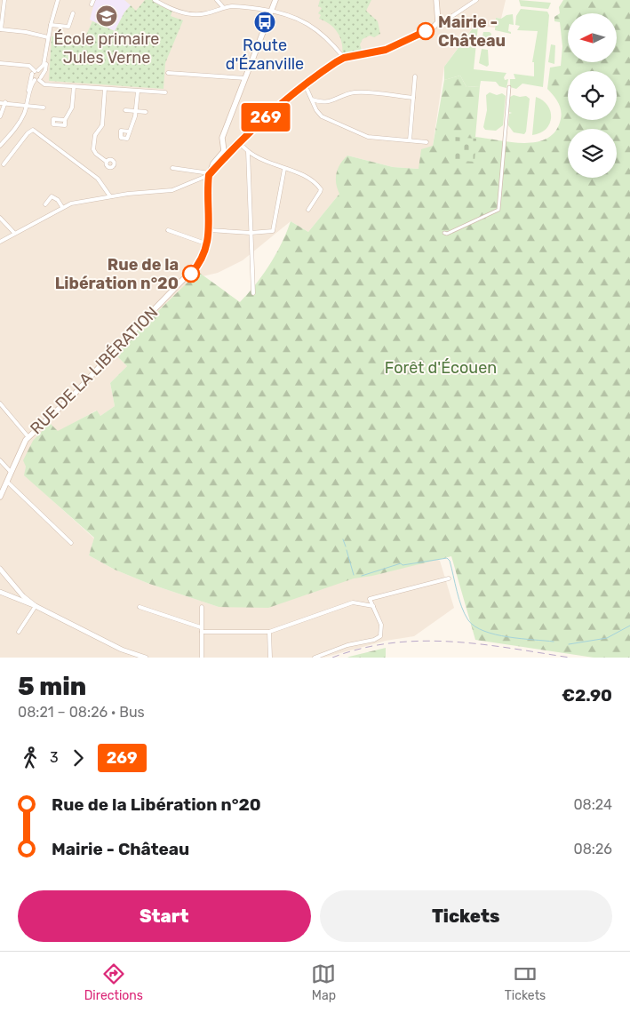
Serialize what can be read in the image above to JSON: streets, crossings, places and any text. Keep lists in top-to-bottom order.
{
  "streets": {
    "main road": ["RUE DE LA LIBÉRATION"]
  },
  "parks": ["Forêt d'Écouen"],
  "places": {
    "school or university": ["École primaire Jules Verne"],
    "bus stop": ["Route d'Ézanville"],
    "other": ["Mairie - Château", "Rue de la Libération n°20"]
  },
  "lines": ["bus line 269"],
  "north": "left",
  "page": {
    "on_map": "269",
    "heading": ["5 min", "08:21 – 08:26 · Bus", "€2.90"],
    "legs": ["3", "269"],
    "list": [
      {
        "name": "Rue de la Libération n°20",
        "value": "08:24"
      },
      {
        "name": "Mairie - Château",
        "value": "08:26"
      }
    ],
    "buttons": ["Start", "Tickets"],
    "tabs": ["Directions", "Map", "Tickets"]
  }
}
